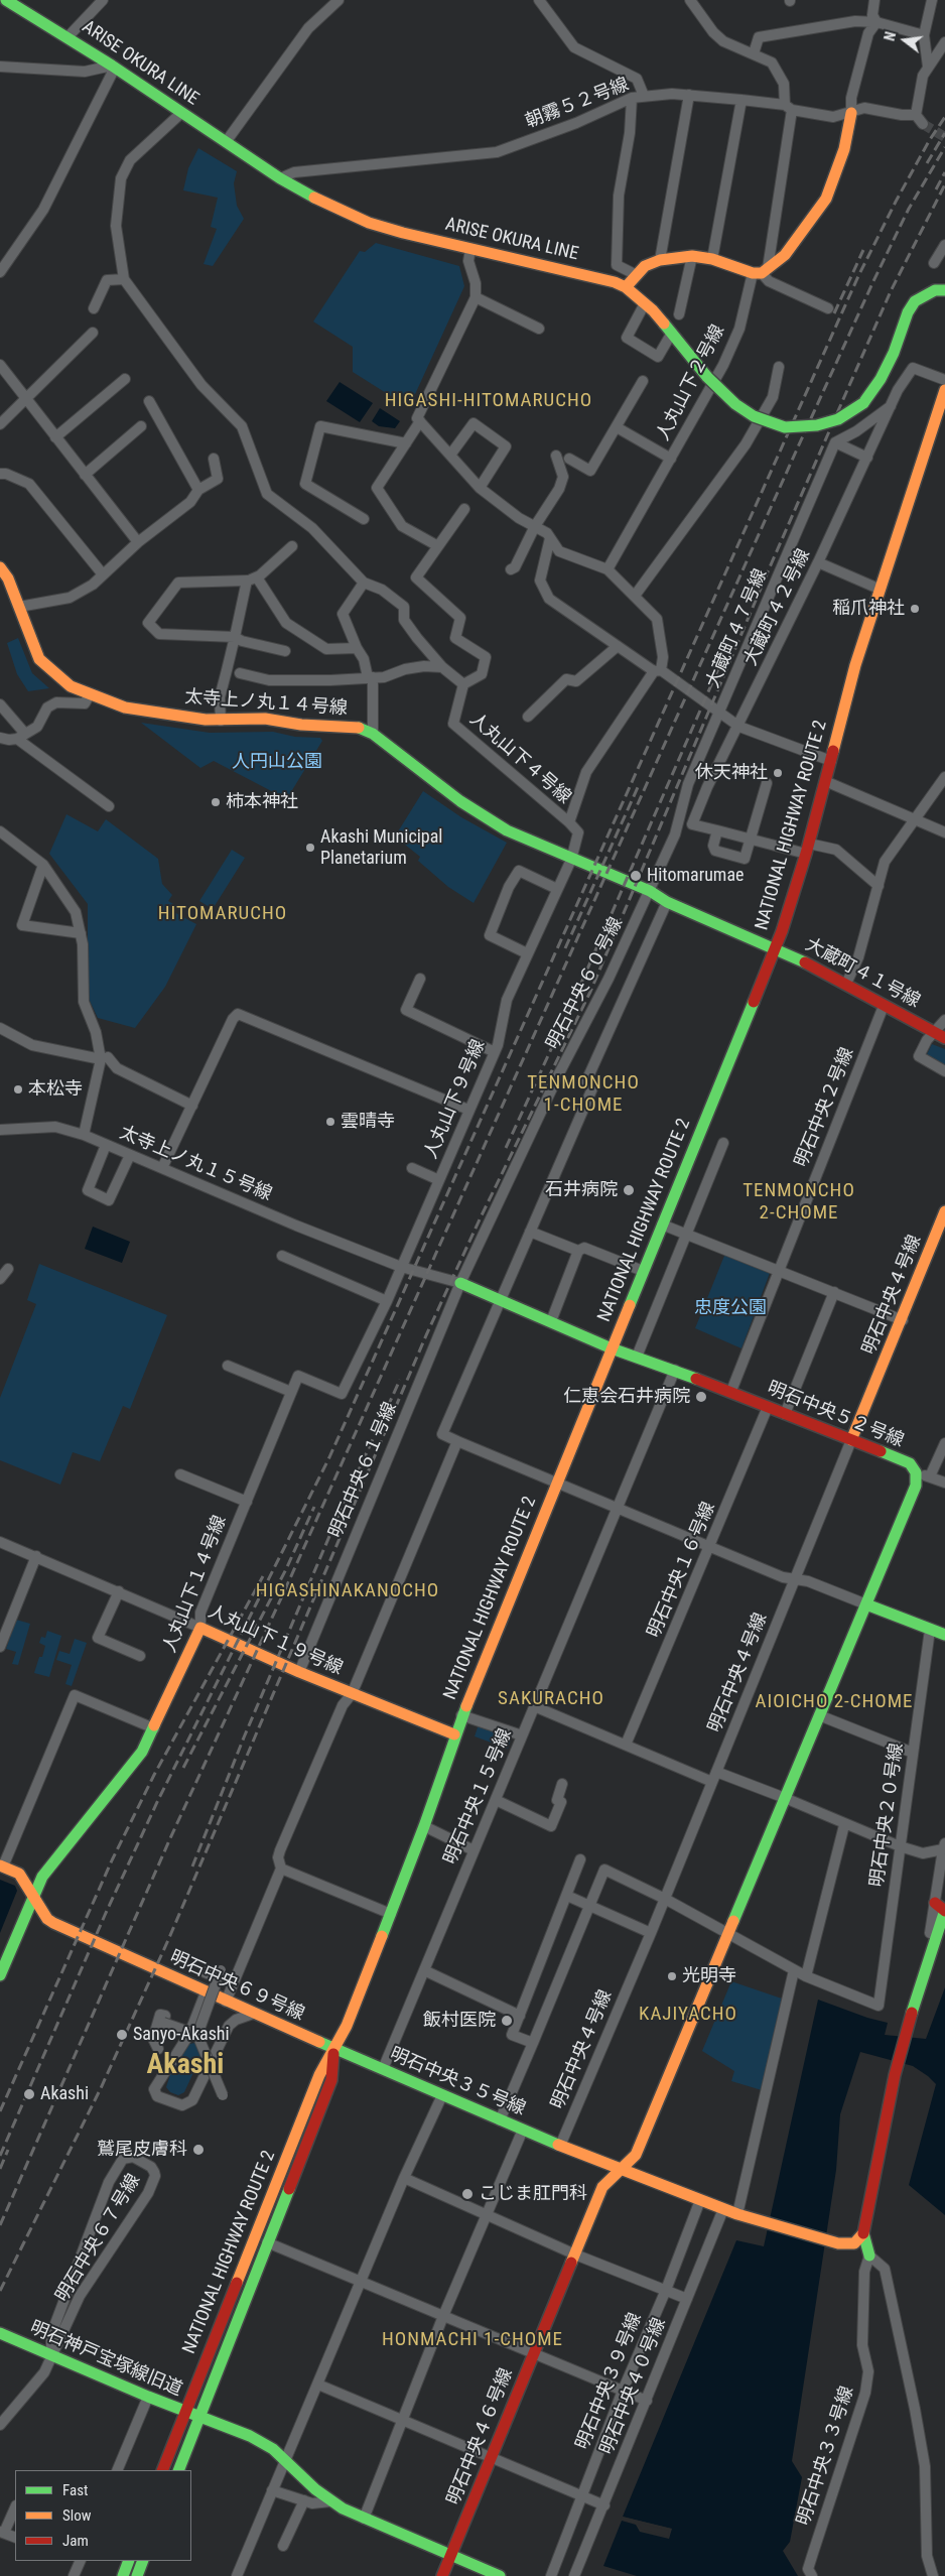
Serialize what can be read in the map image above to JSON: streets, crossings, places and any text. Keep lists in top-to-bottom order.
{
  "streets": {
    "main road": [
      "ARISE OKURA LINE",
      "太寺上ノ丸１４号線",
      "NATIONAL HIGHWAY ROUTE 2",
      "大蔵町４１号線",
      "太寺上ノ丸１５号線",
      "明石中央４号線",
      "明石中央５２号線",
      "人丸山下１４号線",
      "人丸山下１９号線",
      "明石中央６９号線",
      "明石中央３５号線",
      "明石神戸宝塚線旧道",
      "明石中央４６号線"
    ],
    "street": [
      "朝霧５２号線",
      "人丸山下２号線",
      "大蔵町４２号線",
      "大蔵町４７号線",
      "人丸山下４号線",
      "明石中央６０号線",
      "人丸山下９号線",
      "明石中央２号線",
      "明石中央６１号線",
      "明石中央１６号線",
      "明石中央１５号線",
      "明石中央２０号線",
      "明石中央６７号線",
      "明石中央３９号線",
      "明石中央４０号線",
      "明石中央３３号線"
    ]
  },
  "crossings": [
    ["ARISE OKURA LINE", "朝霧５２号線"],
    ["朝霧５２号線", "人丸山下２号線"],
    ["大蔵町４７号線", "太寺上ノ丸１４号線"],
    ["大蔵町４７号線", "明石中央６０号線"],
    ["太寺上ノ丸１４号線", "大蔵町４１号線"],
    ["太寺上ノ丸１４号線", "明石中央６０号線"],
    ["太寺上ノ丸１４号線", "人丸山下９号線"],
    ["人丸山下４号線", "人丸山下９号線"],
    ["NATIONAL HIGHWAY ROUTE 2", "大蔵町４１号線"],
    ["NATIONAL HIGHWAY ROUTE 2", "太寺上ノ丸１５号線"],
    ["NATIONAL HIGHWAY ROUTE 2", "明石中央５２号線"],
    ["NATIONAL HIGHWAY ROUTE 2", "人丸山下１９号線"],
    ["NATIONAL HIGHWAY ROUTE 2", "明石中央６９号線"],
    ["NATIONAL HIGHWAY ROUTE 2", "明石中央３５号線"],
    ["NATIONAL HIGHWAY ROUTE 2", "明石神戸宝塚線旧道"],
    ["大蔵町４１号線", "明石中央２号線"],
    ["明石中央６０号線", "太寺上ノ丸１５号線"],
    ["明石中央６０号線", "明石中央６１号線"],
    ["人丸山下９号線", "太寺上ノ丸１５号線"],
    ["人丸山下９号線", "人丸山下１４号線"],
    ["明石中央２号線", "明石中央５２号線"],
    ["太寺上ノ丸１５号線", "明石中央５２号線"],
    ["太寺上ノ丸１５号線", "明石中央６１号線"],
    ["太寺上ノ丸１５号線", "人丸山下１４号線"],
    ["明石中央４号線", "明石中央５２号線"],
    ["明石中央４号線", "明石中央３５号線"],
    ["明石中央５２号線", "明石中央１６号線"],
    ["明石中央５２号線", "明石中央１５号線"],
    ["明石中央６１号線", "人丸山下１９号線"],
    ["人丸山下１４号線", "人丸山下１９号線"],
    ["人丸山下１４号線", "明石中央６９号線"],
    ["明石中央１５号線", "明石中央３５号線"],
    ["明石中央６９号線", "明石中央３５号線"],
    ["明石中央３５号線", "明石中央３９号線"],
    ["明石中央３５号線", "明石中央４０号線"],
    ["明石中央３５号線", "明石中央４６号線"],
    ["明石中央６７号線", "明石神戸宝塚線旧道"],
    ["明石神戸宝塚線旧道", "明石中央４６号線"]
  ],
  "districts": [
    "HIGASHI-HITOMARUCHO",
    "HITOMARUCHO",
    "TENMONCHO 1-CHOME",
    "TENMONCHO 2-CHOME",
    "HIGASHINAKANOCHO",
    "SAKURACHO",
    "AIOICHO 2-CHOME",
    "KAJIYACHO",
    "Akashi",
    "HONMACHI 1-CHOME"
  ],
  "parks": ["人円山公園", "忠度公園"],
  "places": [
    "稲爪神社",
    "休天神社",
    "柿本神社",
    "Akashi Municipal Planetarium",
    "Hitomarumae",
    "本松寺",
    "雲晴寺",
    "石井病院",
    "仁恵会石井病院",
    "光明寺",
    "飯村医院",
    "Sanyo-Akashi",
    "Akashi",
    "鷲尾皮膚科",
    "こじま肛門科"
  ],
  "legend": ["Fast", "Slow", "Jam"],
  "north": "left"
}
